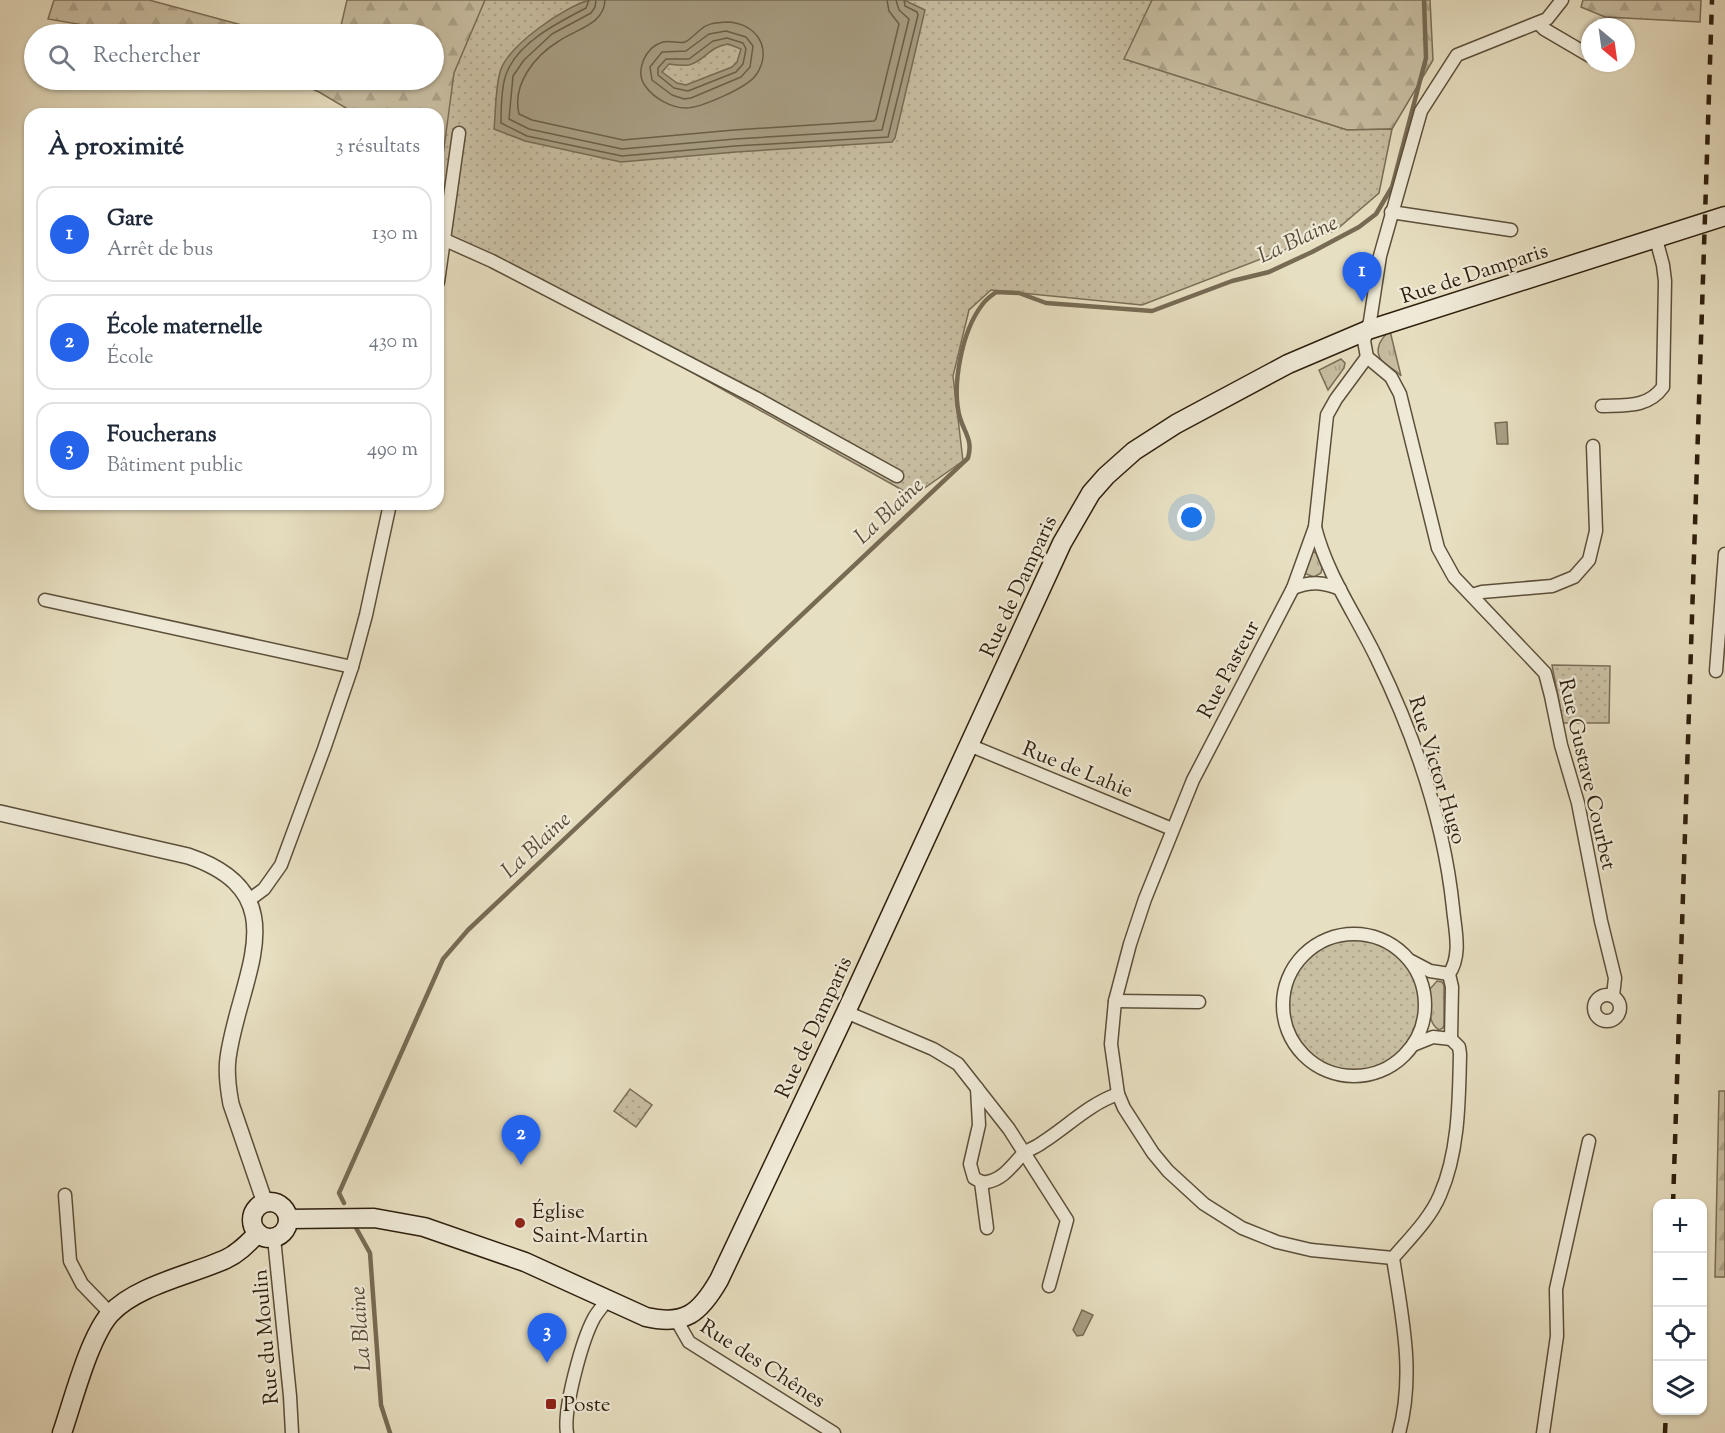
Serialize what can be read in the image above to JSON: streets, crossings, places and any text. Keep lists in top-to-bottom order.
{
  "streets": {
    "main road": ["Rue de Damparis"],
    "street": [
      "Rue Pasteur",
      "Rue de Lahie",
      "Rue Victor Hugo",
      "Rue Gustave Courbet",
      "Rue du Moulin",
      "Rue des Chênes"
    ]
  },
  "crossings": [
    ["Rue de Damparis", "Rue de Lahie"],
    ["Rue de Damparis", "Rue des Chênes"],
    ["Rue Pasteur", "Rue de Lahie"],
    ["Rue Pasteur", "Rue Victor Hugo"],
    ["Rue Pasteur", "Rue Gustave Courbet"]
  ],
  "water": ["La Blaine"],
  "places": {
    "other": ["Église Saint-Martin"],
    "transit": ["Poste"]
  },
  "north": "bottom right",
  "page": {
    "search": "Rechercher",
    "heading": ["À proximité", "3 résultats"],
    "list": [
      {
        "mark": "1",
        "name": "Gare",
        "note": "Arrêt de bus",
        "value": "130 m"
      },
      {
        "mark": "2",
        "name": "École maternelle",
        "note": "École",
        "value": "430 m"
      },
      {
        "mark": "3",
        "name": "Foucherans",
        "note": "Bâtiment public",
        "value": "490 m"
      }
    ],
    "pins": ["1", "2", "3"],
    "map_buttons": ["+", "−"]
  }
}
